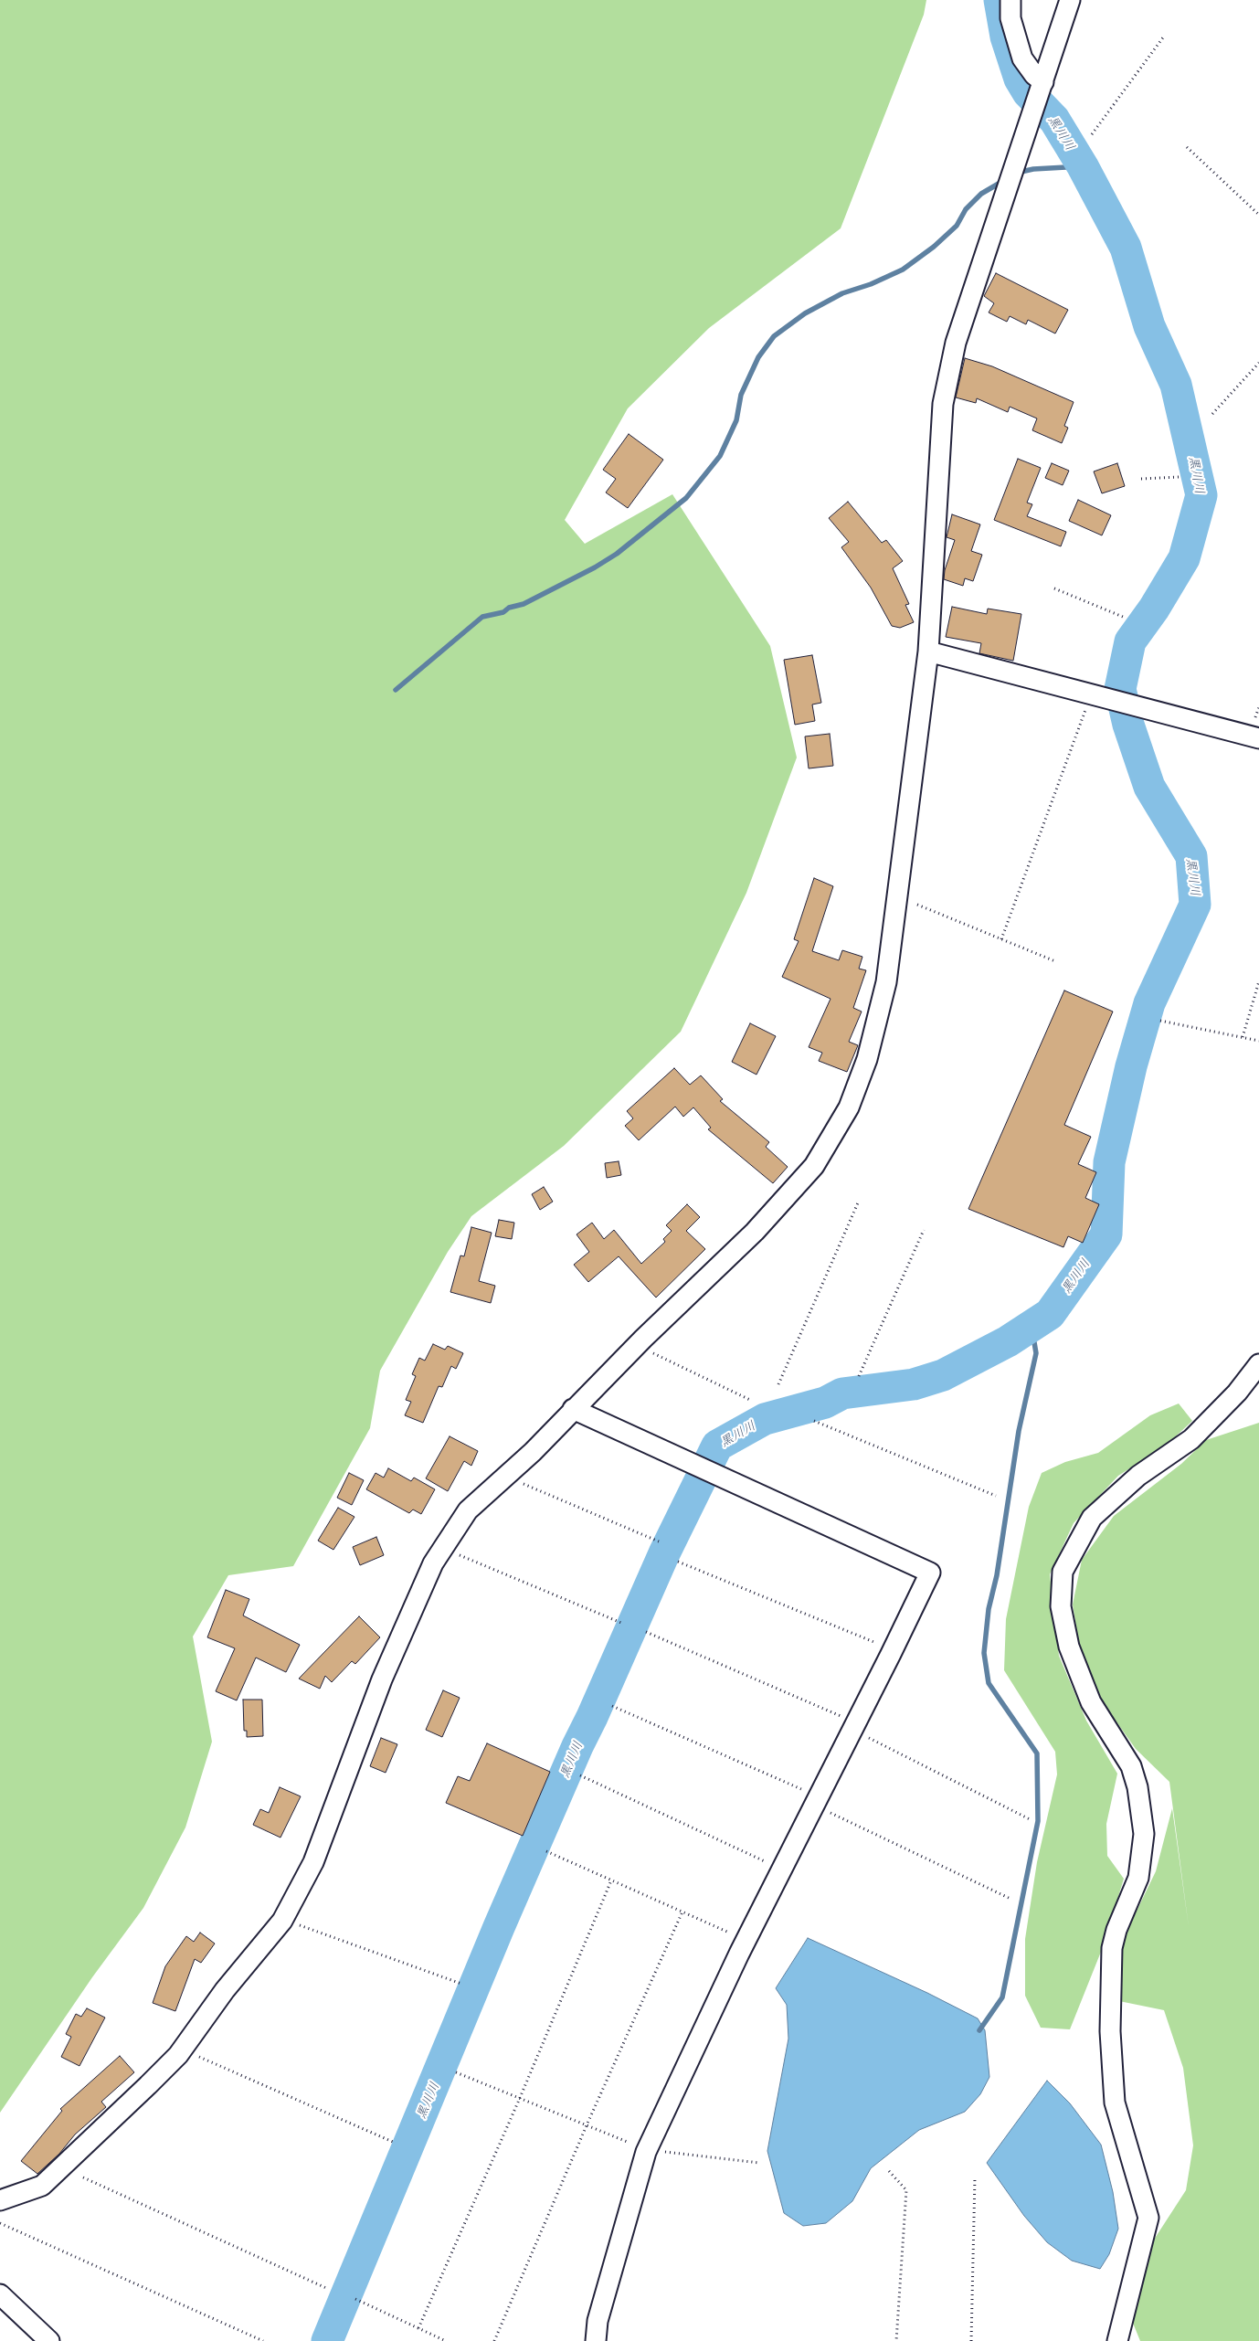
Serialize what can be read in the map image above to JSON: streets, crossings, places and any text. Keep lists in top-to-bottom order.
{
  "water": ["黒川川"]
}
